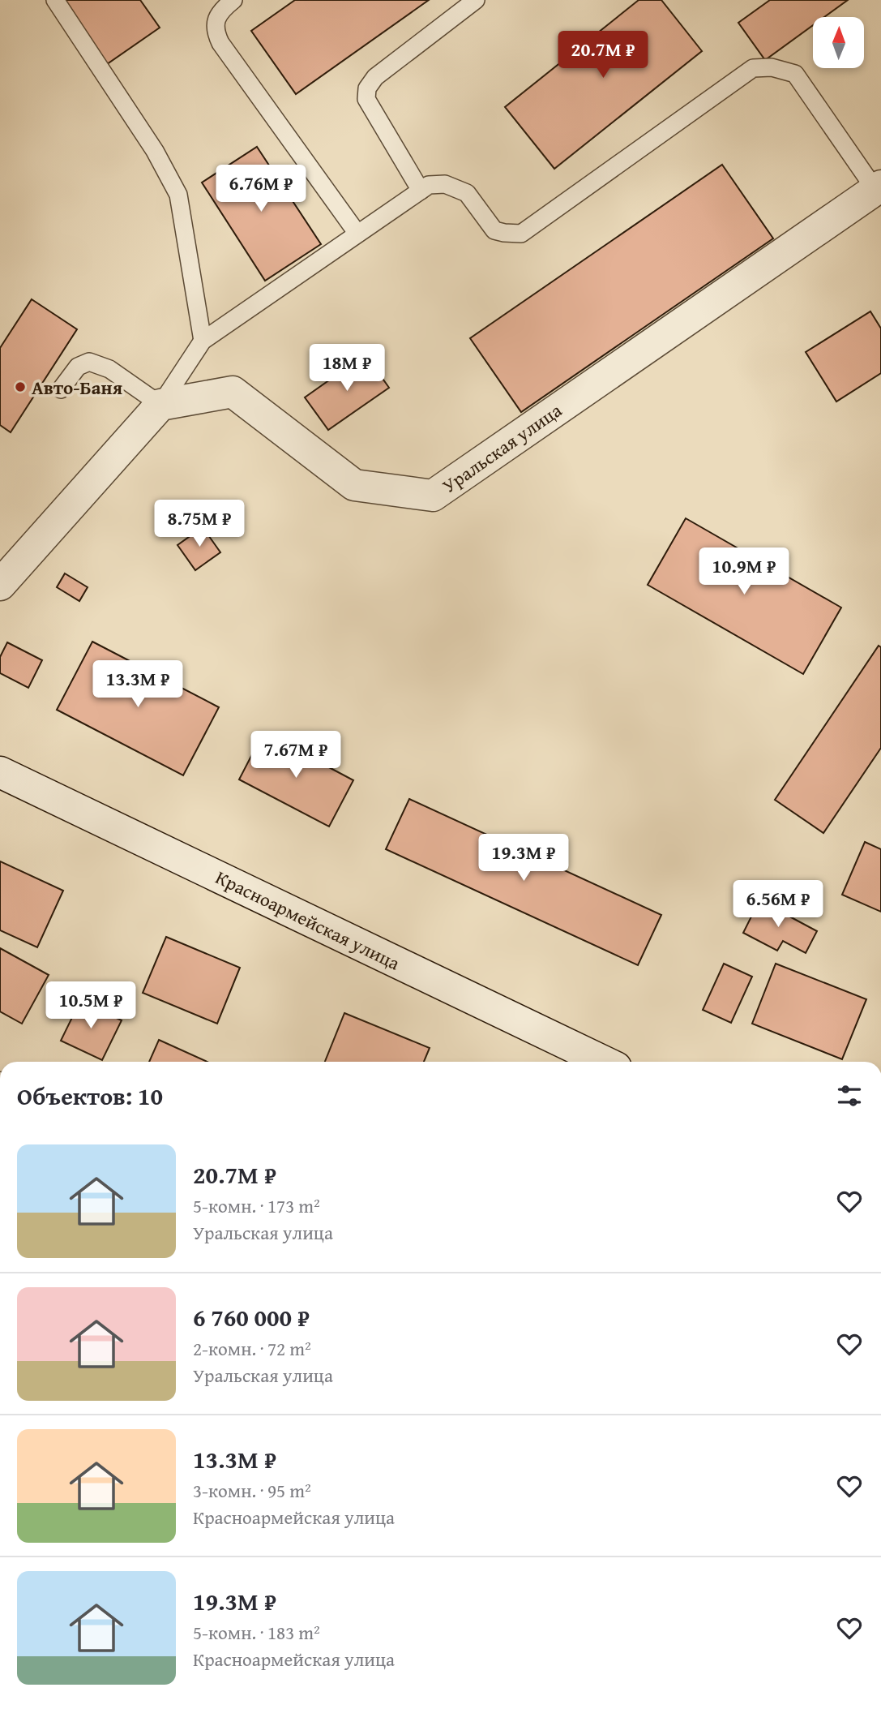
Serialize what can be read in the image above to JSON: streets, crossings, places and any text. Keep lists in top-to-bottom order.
{
  "streets": {
    "street": ["Уральская улица", "Красноармейская улица"]
  },
  "places": ["Авто-Баня"],
  "north": "top",
  "page": {
    "price": [
      "20.7M ₽",
      "6.76M ₽",
      "18M ₽",
      "8.75M ₽",
      "10.9M ₽",
      "13.3M ₽",
      "7.67M ₽",
      "19.3M ₽",
      "6.56M ₽",
      "10.5M ₽"
    ],
    "heading": "Объектов: 10",
    "list": [
      {
        "name": "20.7M ₽",
        "note": "5-комн. · 173 m² · Уральская улица"
      },
      {
        "name": "6 760 000 ₽",
        "note": "2-комн. · 72 m² · Уральская улица"
      },
      {
        "name": "13.3M ₽",
        "note": "3-комн. · 95 m² · Красноармейская улица"
      },
      {
        "name": "19.3M ₽",
        "note": "5-комн. · 183 m² · Красноармейская улица"
      }
    ]
  }
}
